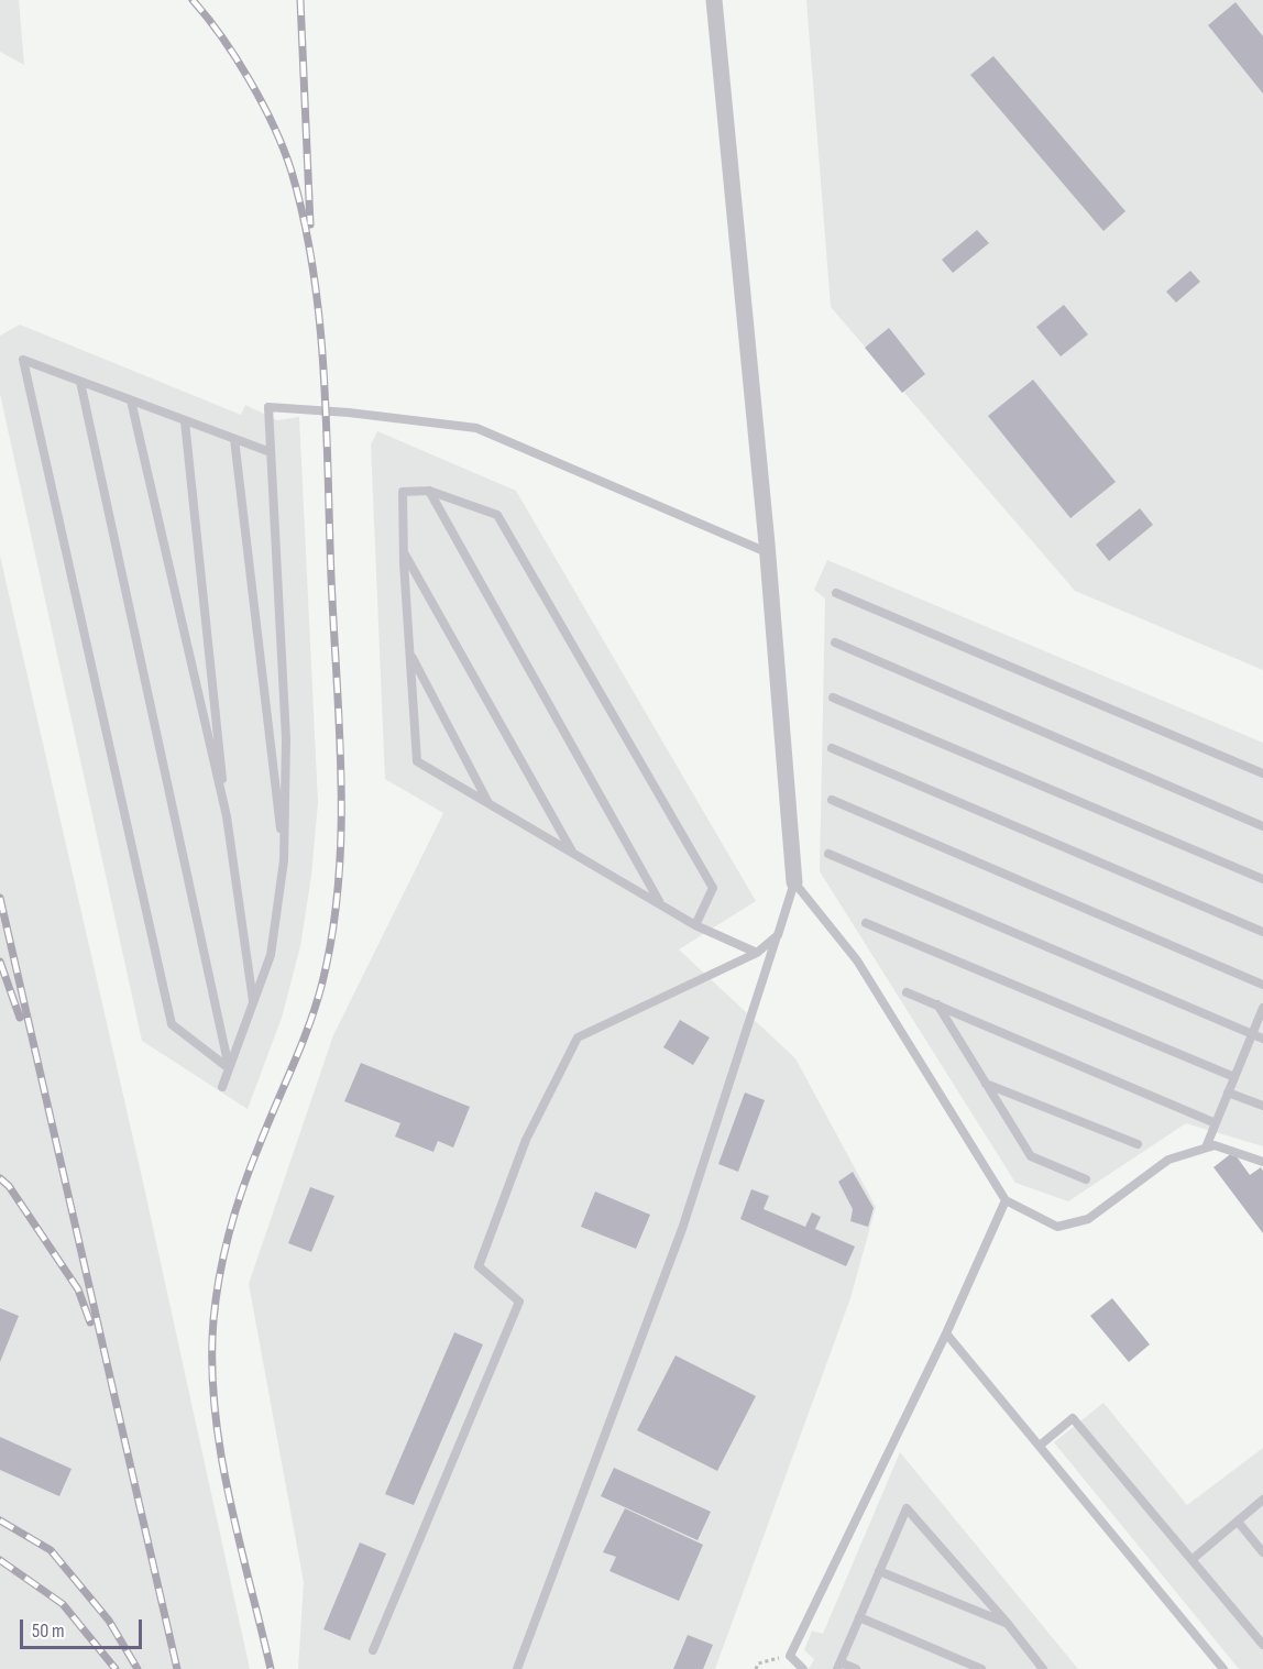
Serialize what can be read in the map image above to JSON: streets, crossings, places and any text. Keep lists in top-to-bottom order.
{
  "scale_bar": "50 m"
}
